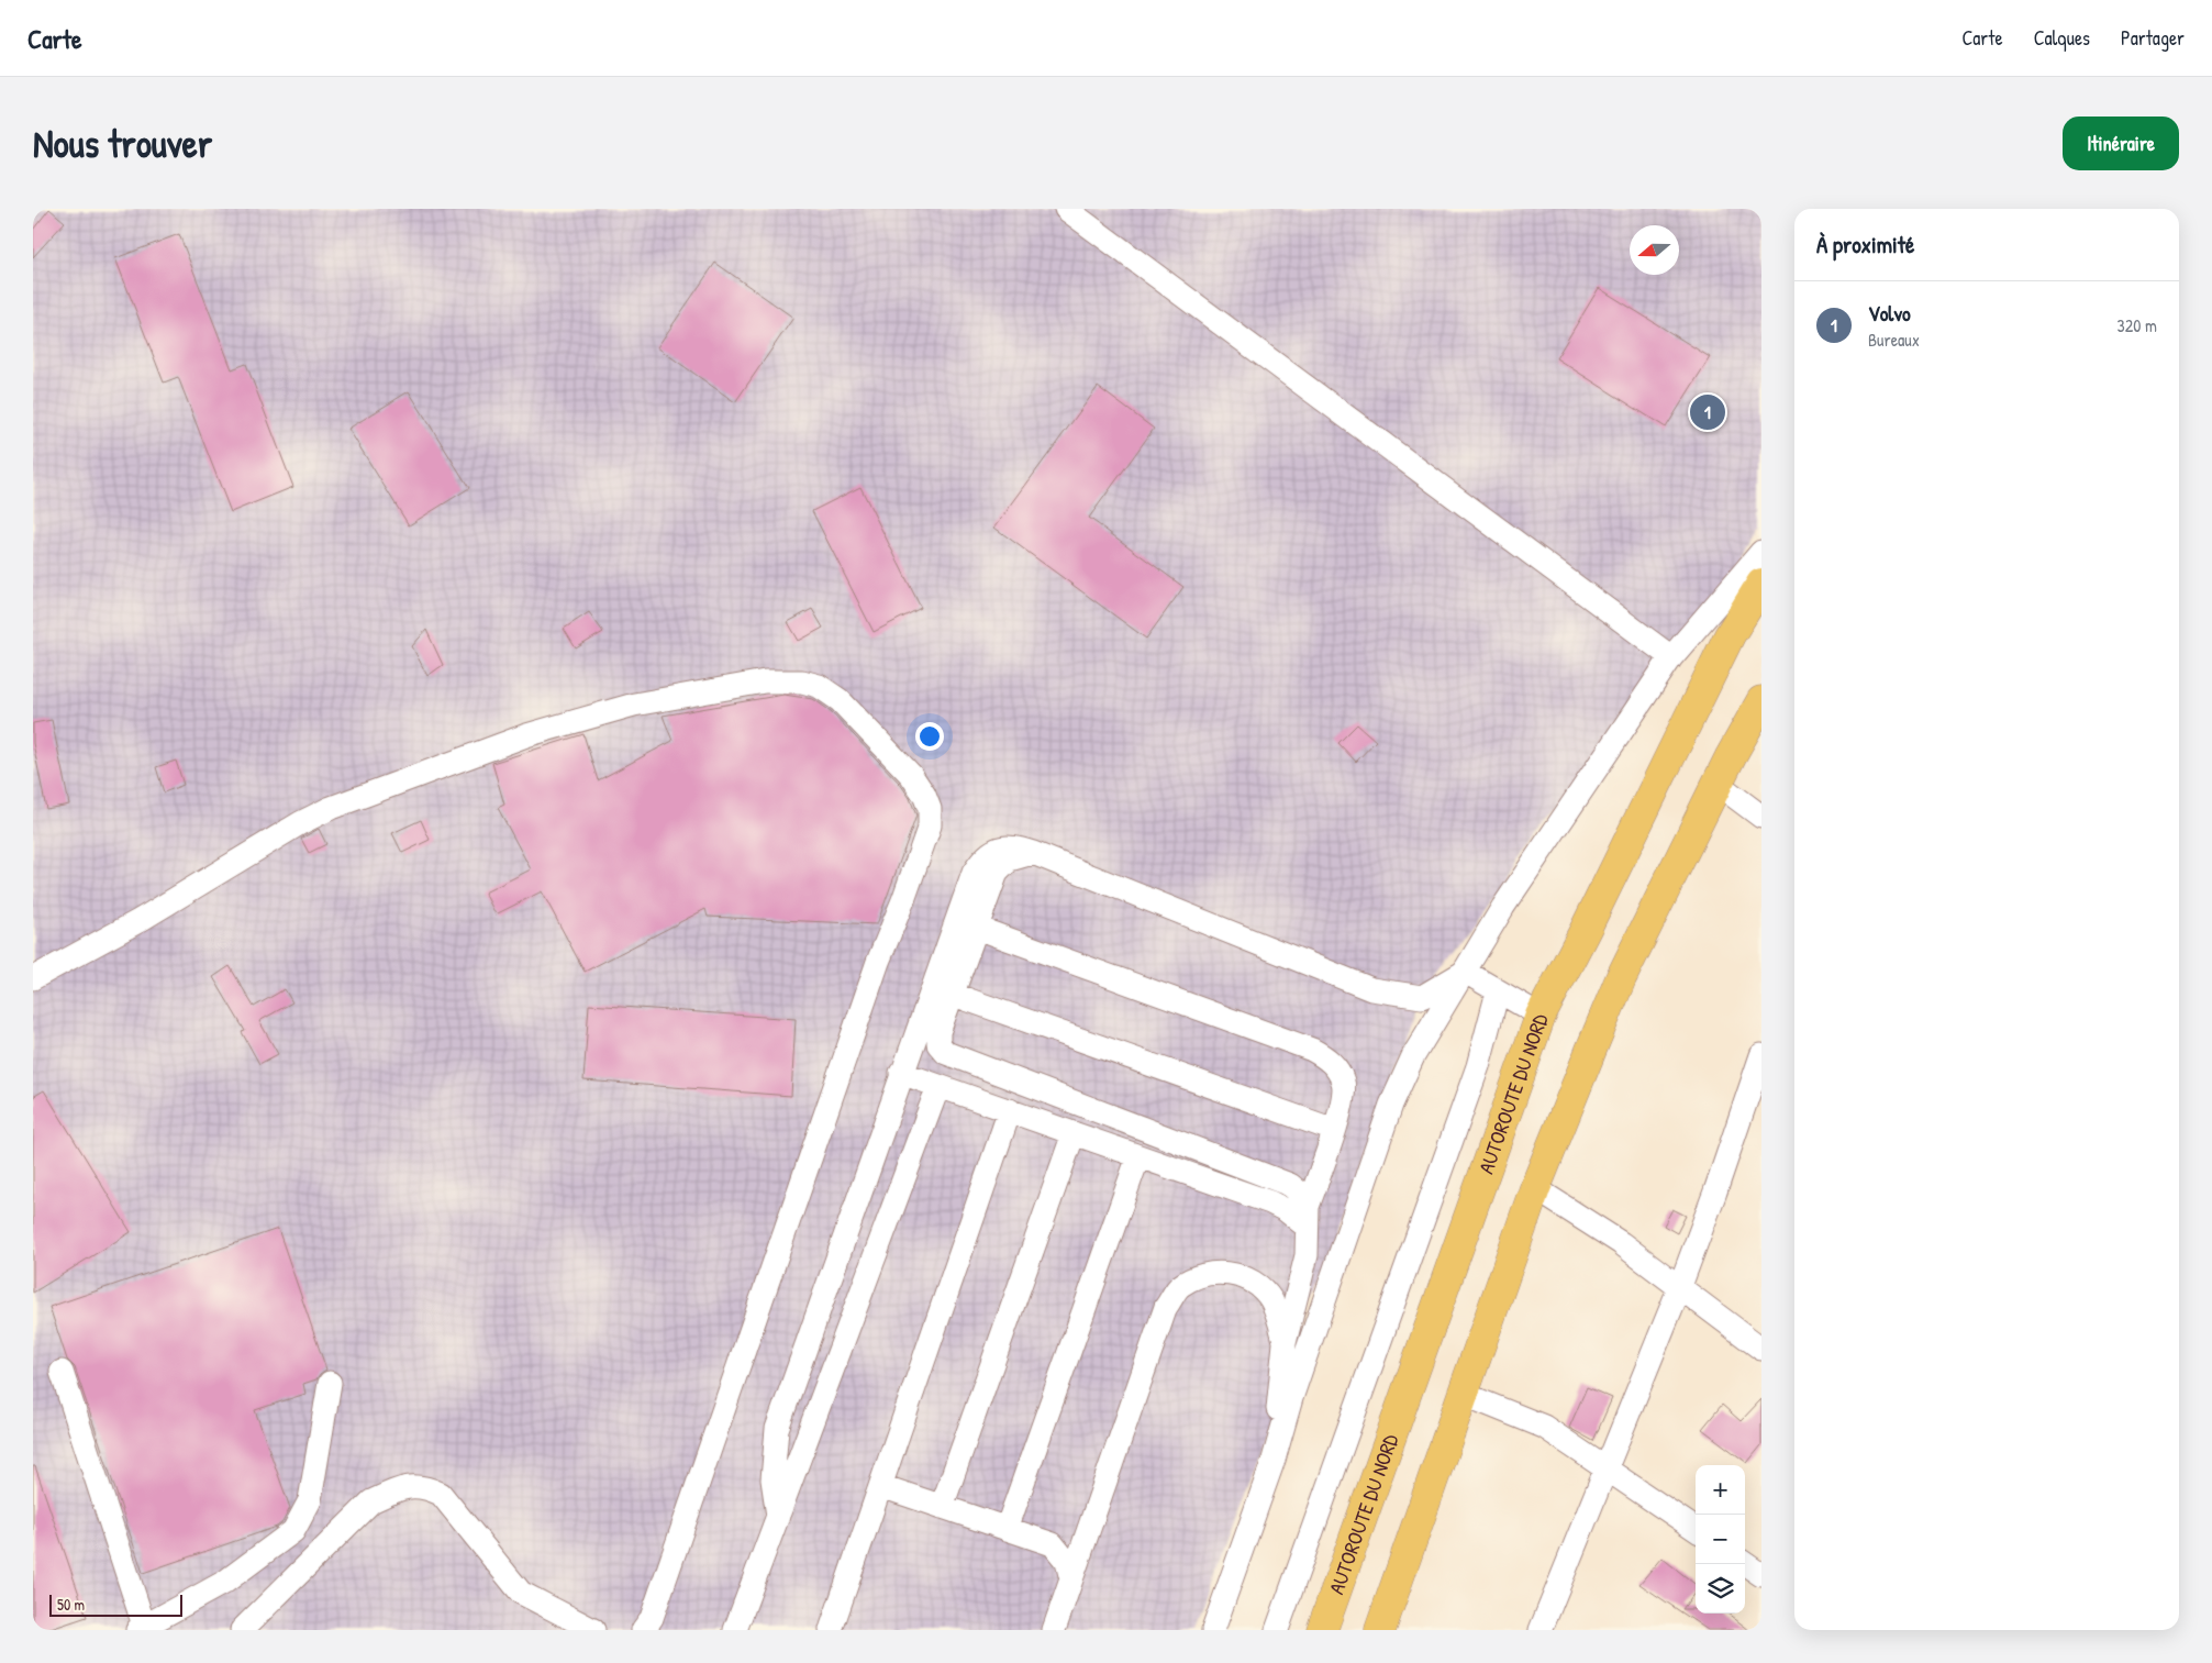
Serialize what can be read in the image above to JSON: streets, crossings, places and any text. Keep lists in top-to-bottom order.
{
  "streets": {
    "highway": ["AUTOROUTE DU NORD"]
  },
  "scale_bar": "50 m",
  "north": "left",
  "page": {
    "header": "Carte",
    "nav": ["Carte", "Calques", "Partager"],
    "buttons": "Itinéraire",
    "title": "Nous trouver",
    "heading": "À proximité",
    "list": [
      {
        "mark": "1",
        "name": "Volvo",
        "note": "Bureaux",
        "value": "320 m"
      }
    ],
    "pins": "1",
    "map_buttons": ["+", "−"],
    "scale": "50 m"
  }
}
